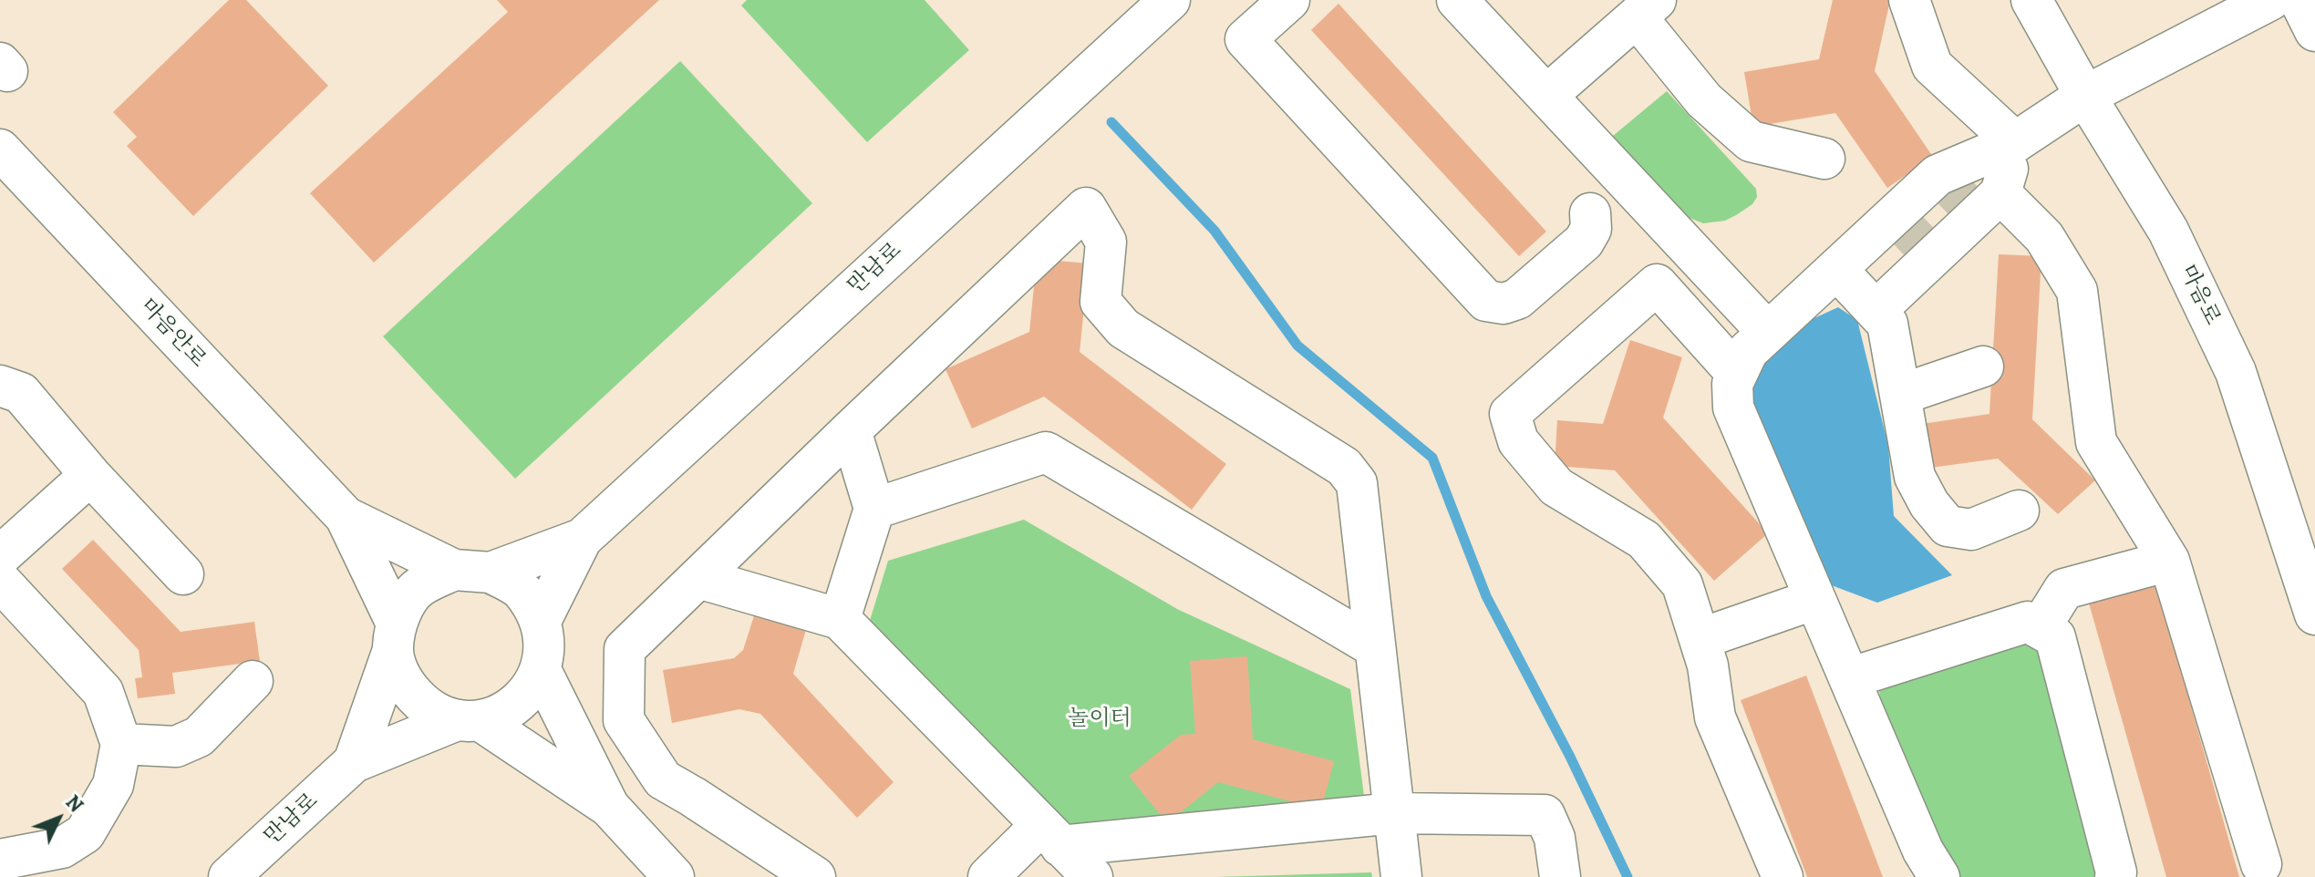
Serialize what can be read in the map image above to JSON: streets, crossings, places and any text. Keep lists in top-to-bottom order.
{
  "streets": {
    "street": ["만남로", "마음로", "마음안로"]
  },
  "parks": ["놀이터"],
  "north": "top right"
}
